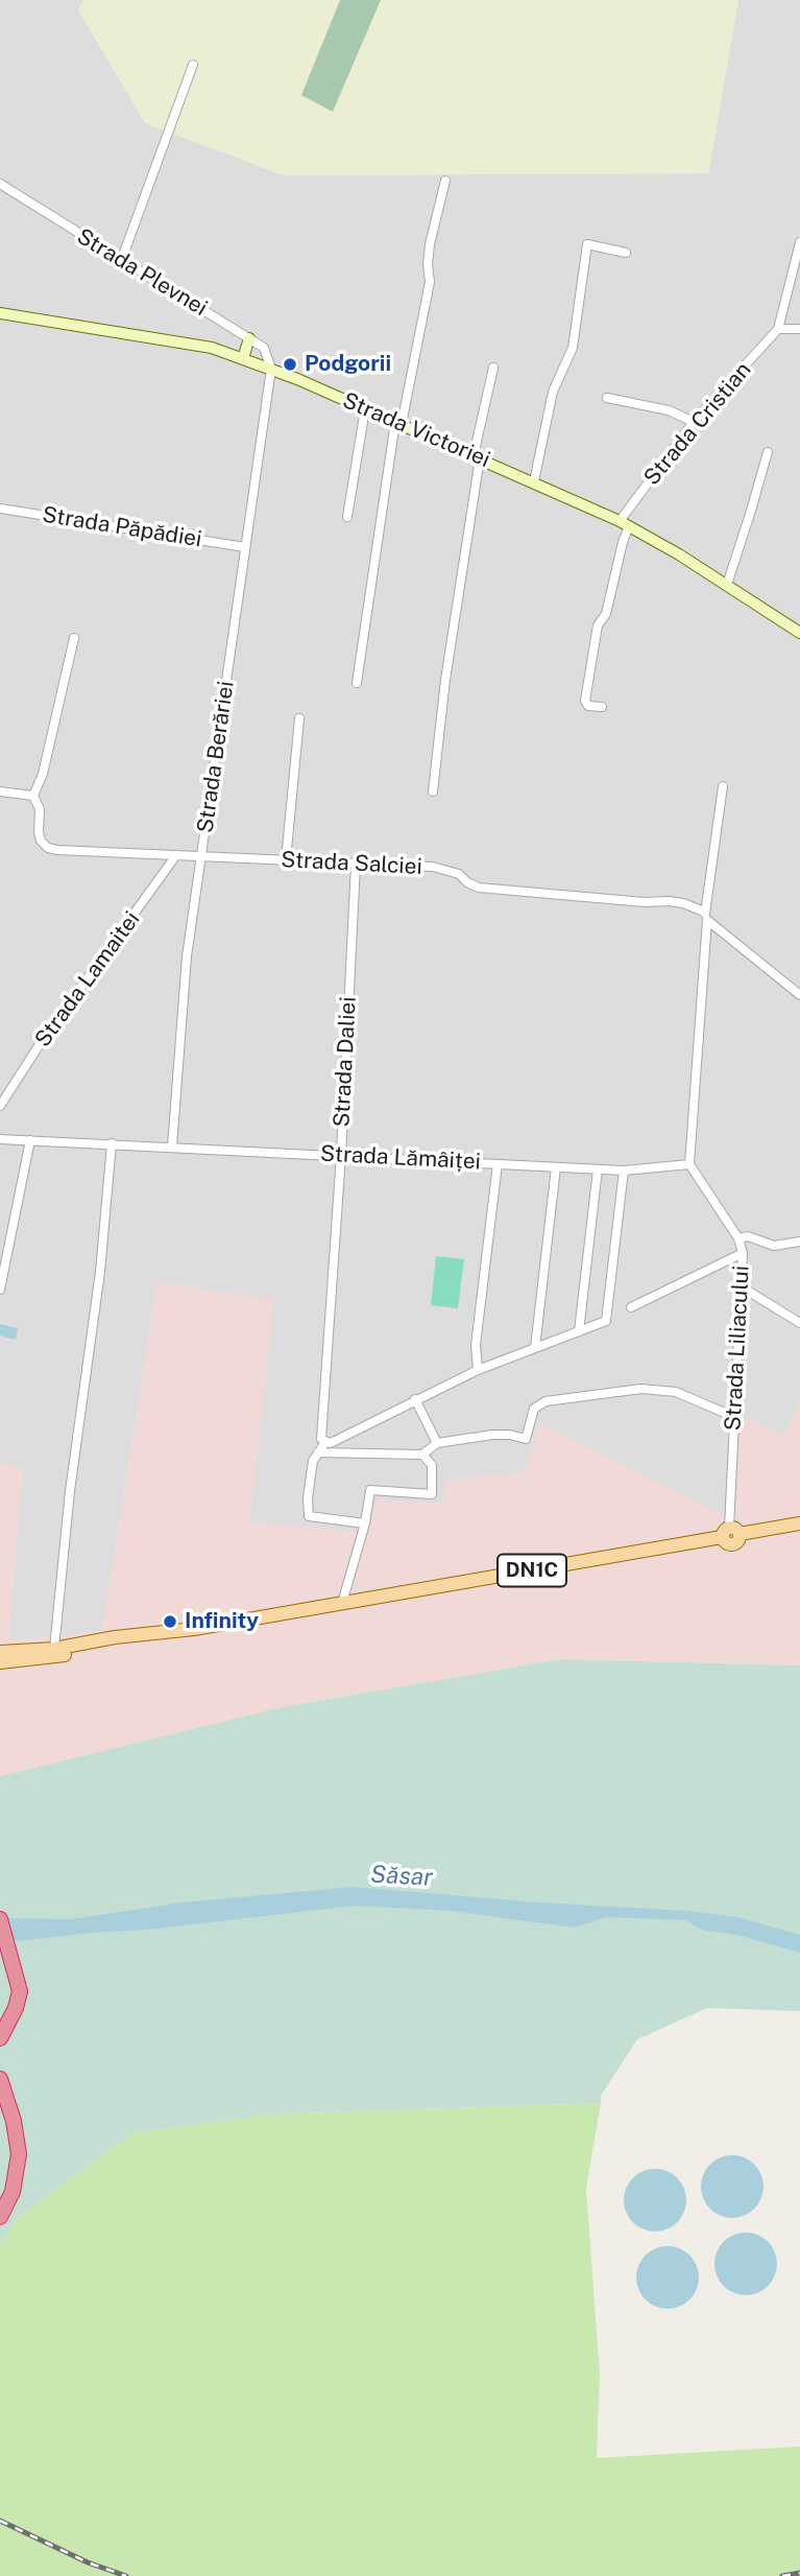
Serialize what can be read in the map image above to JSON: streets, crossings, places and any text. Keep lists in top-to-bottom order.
{
  "streets": {
    "main road": ["DN1C"],
    "street": [
      "Strada Plevnei",
      "Strada Cristian",
      "Strada Victoriei",
      "Strada Păpădiei",
      "Strada Berăriei",
      "Strada Salciei",
      "Strada Lamaitei",
      "Strada Daliei",
      "Strada Lămâiței",
      "Strada Liliacului"
    ]
  },
  "crossings": [
    ["Strada Plevnei", "Strada Victoriei"],
    ["Strada Plevnei", "Strada Berăriei"],
    ["Strada Cristian", "Strada Victoriei"],
    ["Strada Victoriei", "Strada Berăriei"],
    ["Strada Păpădiei", "Strada Berăriei"],
    ["Strada Berăriei", "Strada Salciei"],
    ["Strada Berăriei", "Strada Lămâiței"],
    ["Strada Salciei", "Strada Lamaitei"],
    ["Strada Salciei", "Strada Daliei"],
    ["Strada Daliei", "Strada Lămâiței"],
    ["Strada Lămâiței", "Strada Liliacului"],
    ["Strada Liliacului", "DN1C"]
  ],
  "water": ["Săsar"],
  "places": ["Podgorii", "Infinity"]
}
